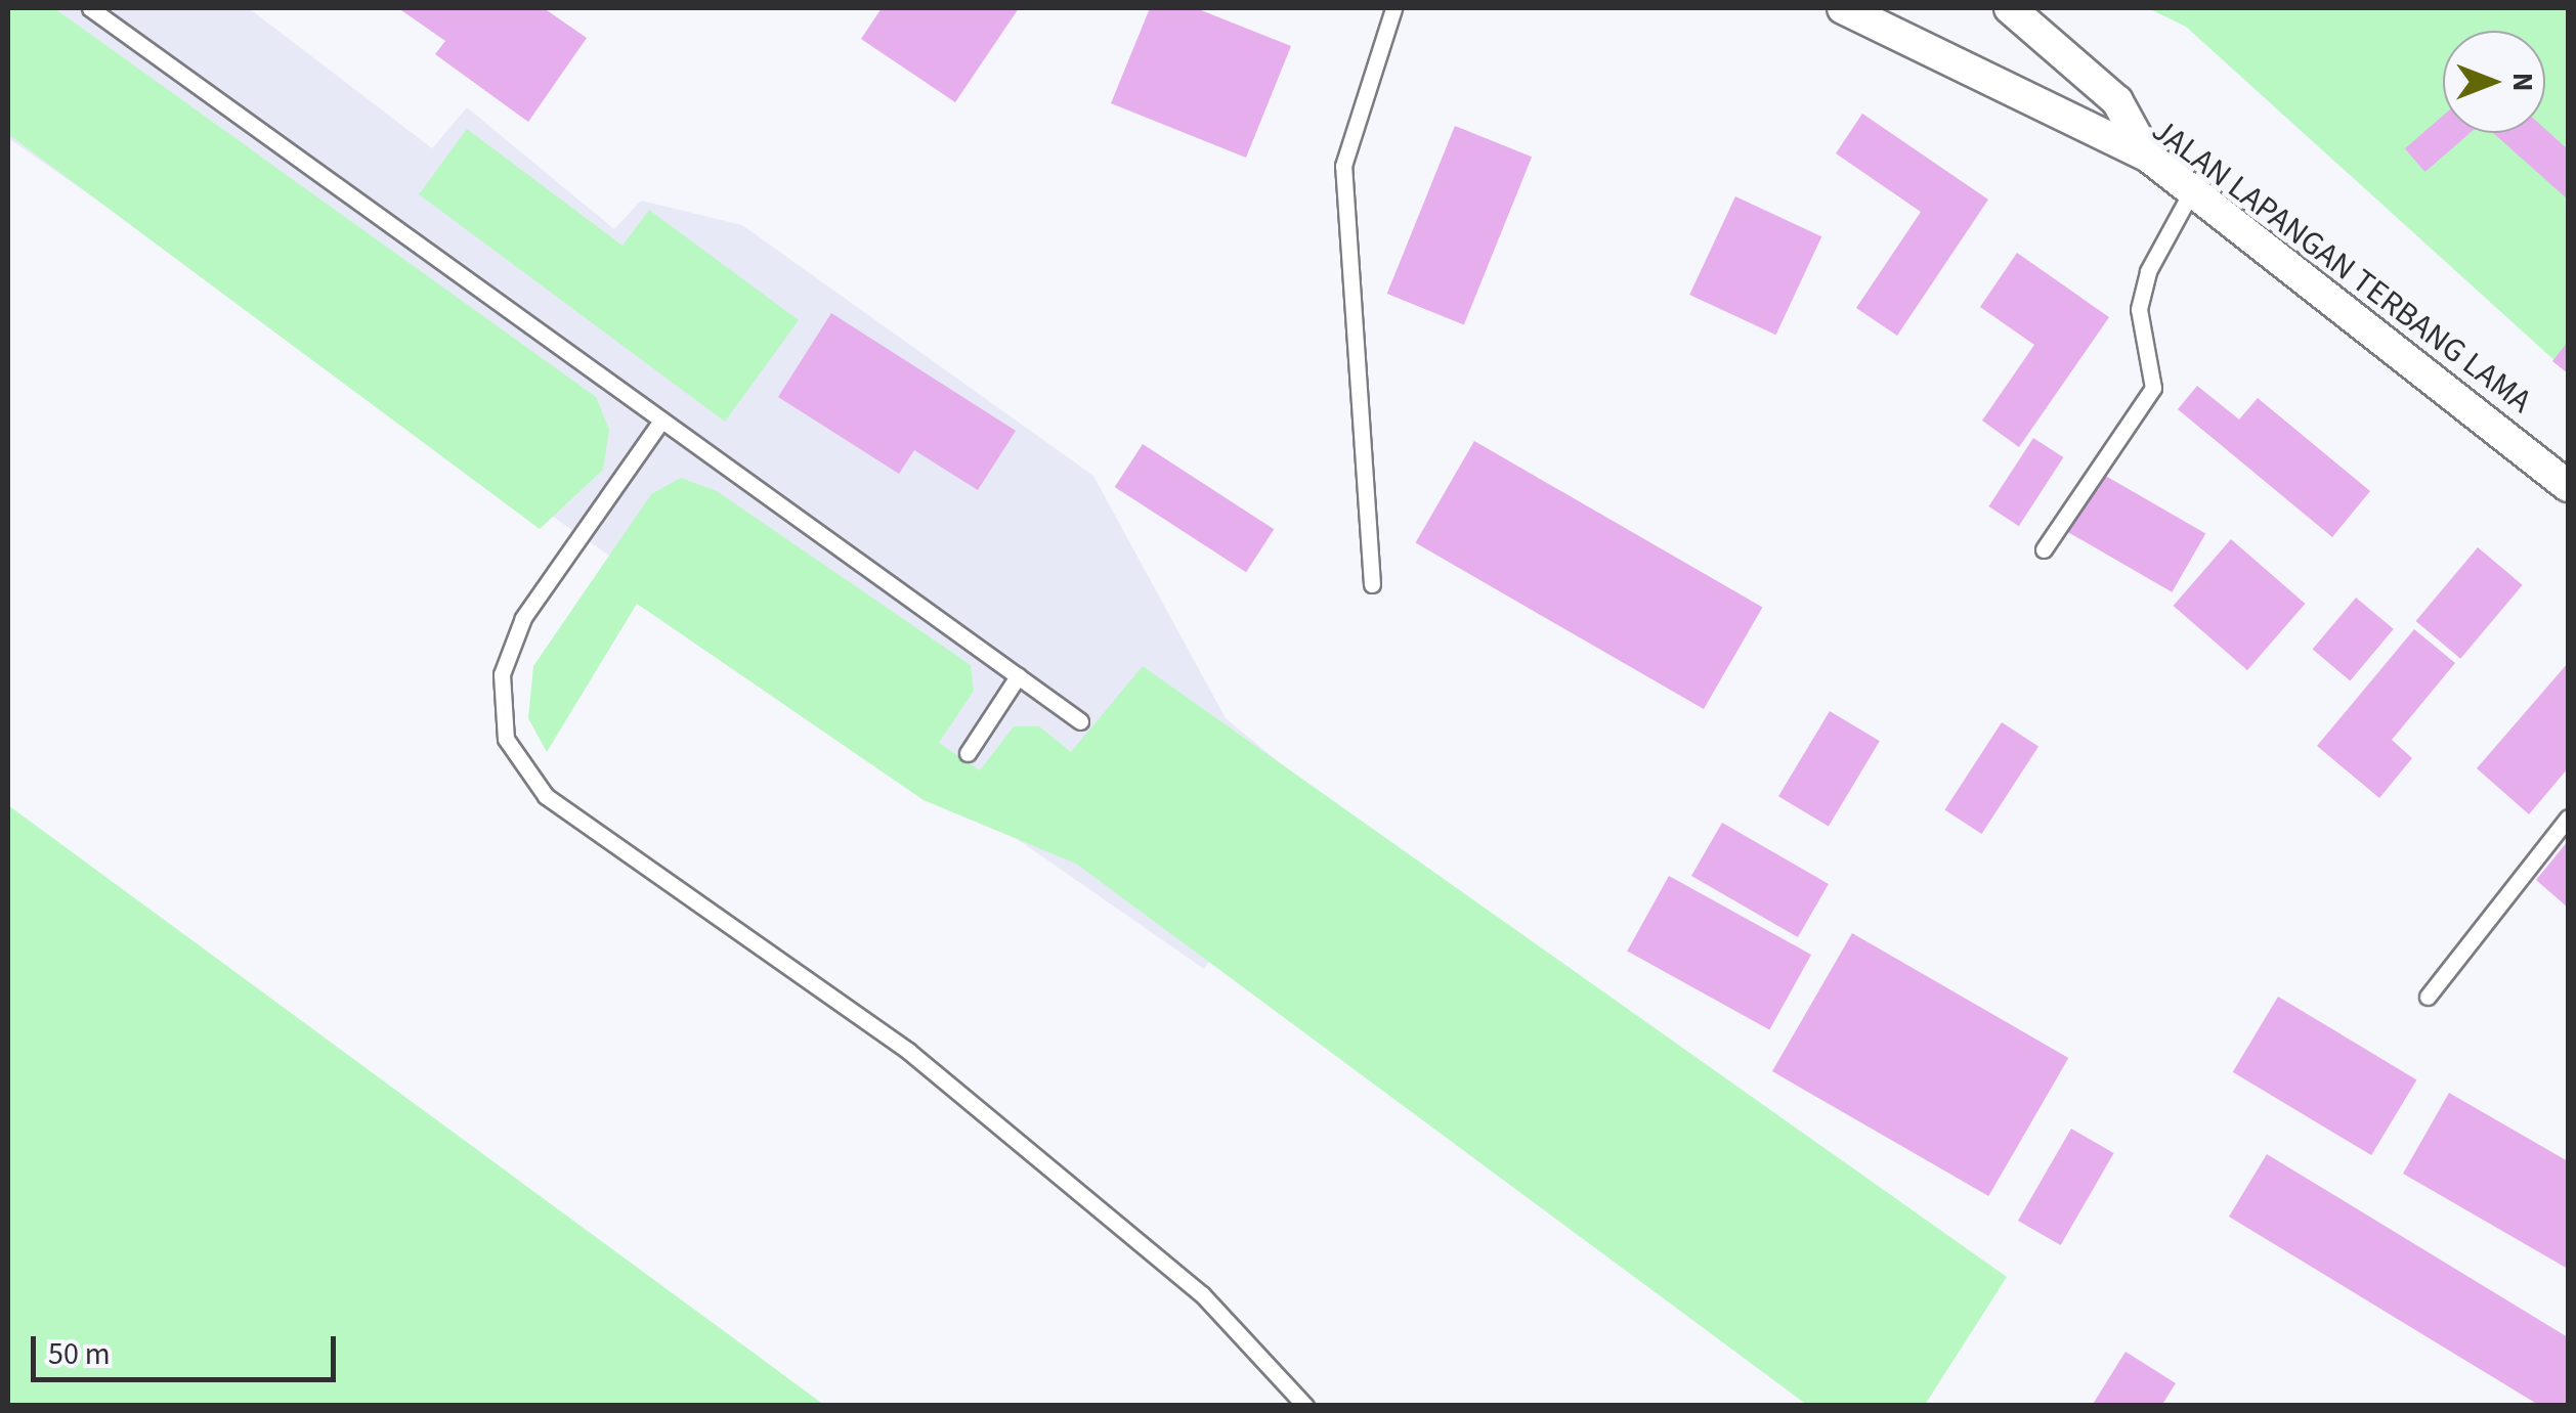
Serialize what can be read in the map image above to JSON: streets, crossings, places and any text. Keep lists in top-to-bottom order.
{
  "streets": {
    "street": ["JALAN LAPANGAN TERBANG LAMA"]
  },
  "scale_bar": "50 m",
  "north": "right"
}
